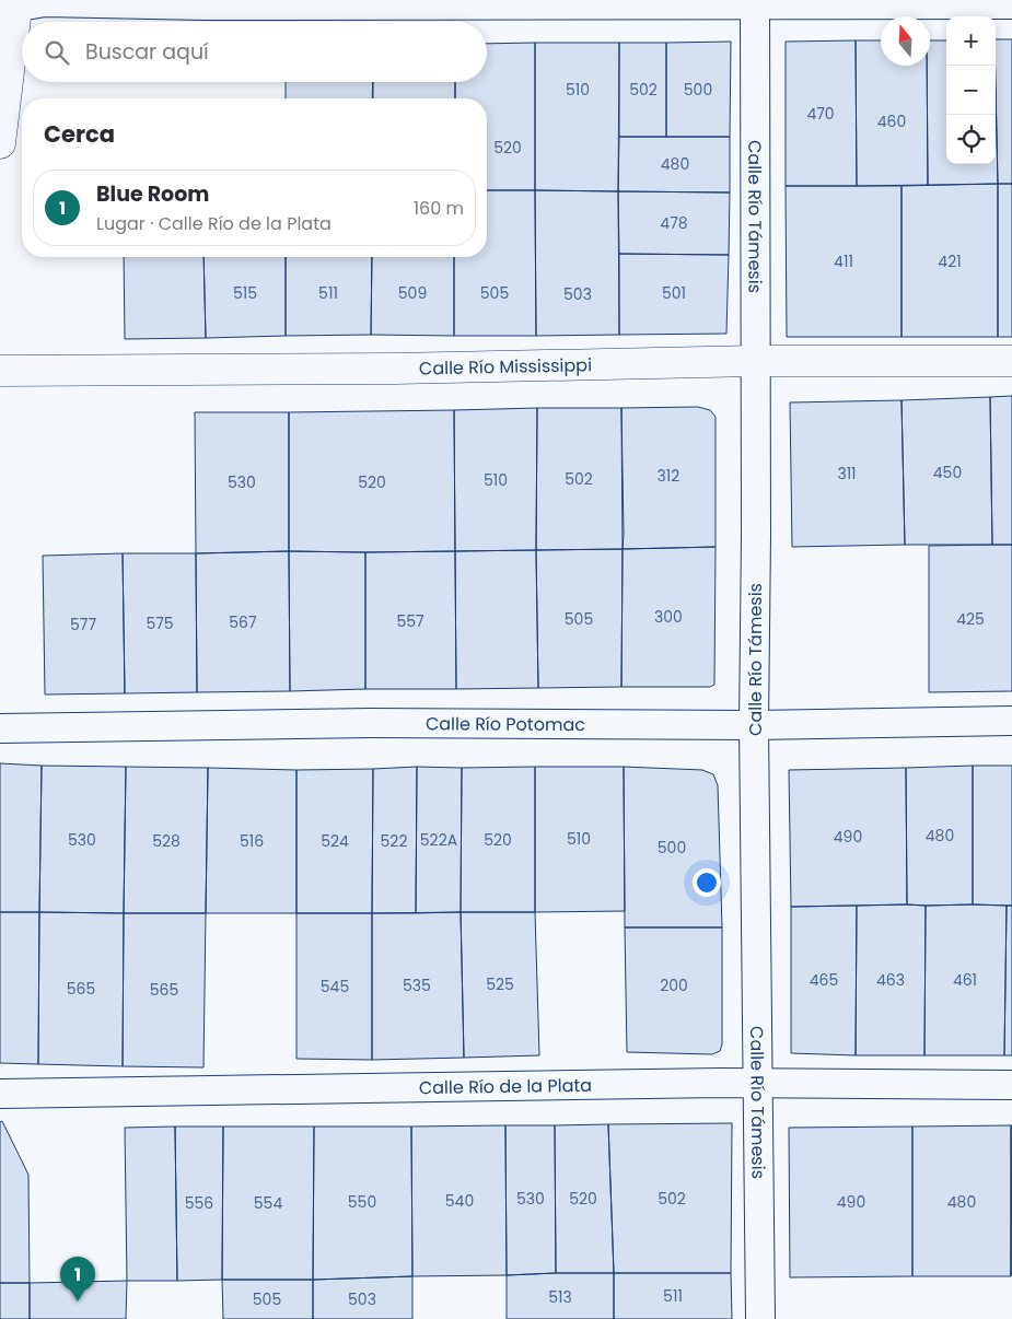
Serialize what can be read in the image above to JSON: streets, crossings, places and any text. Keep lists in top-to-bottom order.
{
  "streets": {
    "street": [
      "Calle Río Támesis",
      "Calle Río Mississippi",
      "Calle Río Potomac",
      "Calle Río de la Plata"
    ]
  },
  "crossings": [
    ["Calle Río Támesis", "Calle Río Mississippi"],
    ["Calle Río Támesis", "Calle Río Potomac"],
    ["Calle Río Támesis", "Calle Río de la Plata"]
  ],
  "house_numbers": [
    "510",
    "502",
    "500",
    "470",
    "460",
    "520",
    "480",
    "478",
    "411",
    "421",
    "515",
    "511",
    "509",
    "505",
    "501",
    "503",
    "450",
    "311",
    "312",
    "502",
    "510",
    "530",
    "520",
    "300",
    "505",
    "425",
    "557",
    "567",
    "575",
    "577",
    "480",
    "490",
    "510",
    "530",
    "522A",
    "520",
    "528",
    "516",
    "524",
    "522",
    "500",
    "465",
    "463",
    "461",
    "525",
    "535",
    "200",
    "545",
    "565",
    "565",
    "530",
    "520",
    "502",
    "540",
    "550",
    "490",
    "480",
    "556",
    "554",
    "511",
    "513",
    "505",
    "503"
  ],
  "north": "top",
  "page": {
    "map_buttons": ["+", "−"],
    "search": "Buscar aquí",
    "heading": "Cerca",
    "list": [
      {
        "mark": "1",
        "name": "Blue Room",
        "note": "Lugar · Calle Río de la Plata",
        "value": "160 m"
      }
    ],
    "pins": "1"
  }
}
